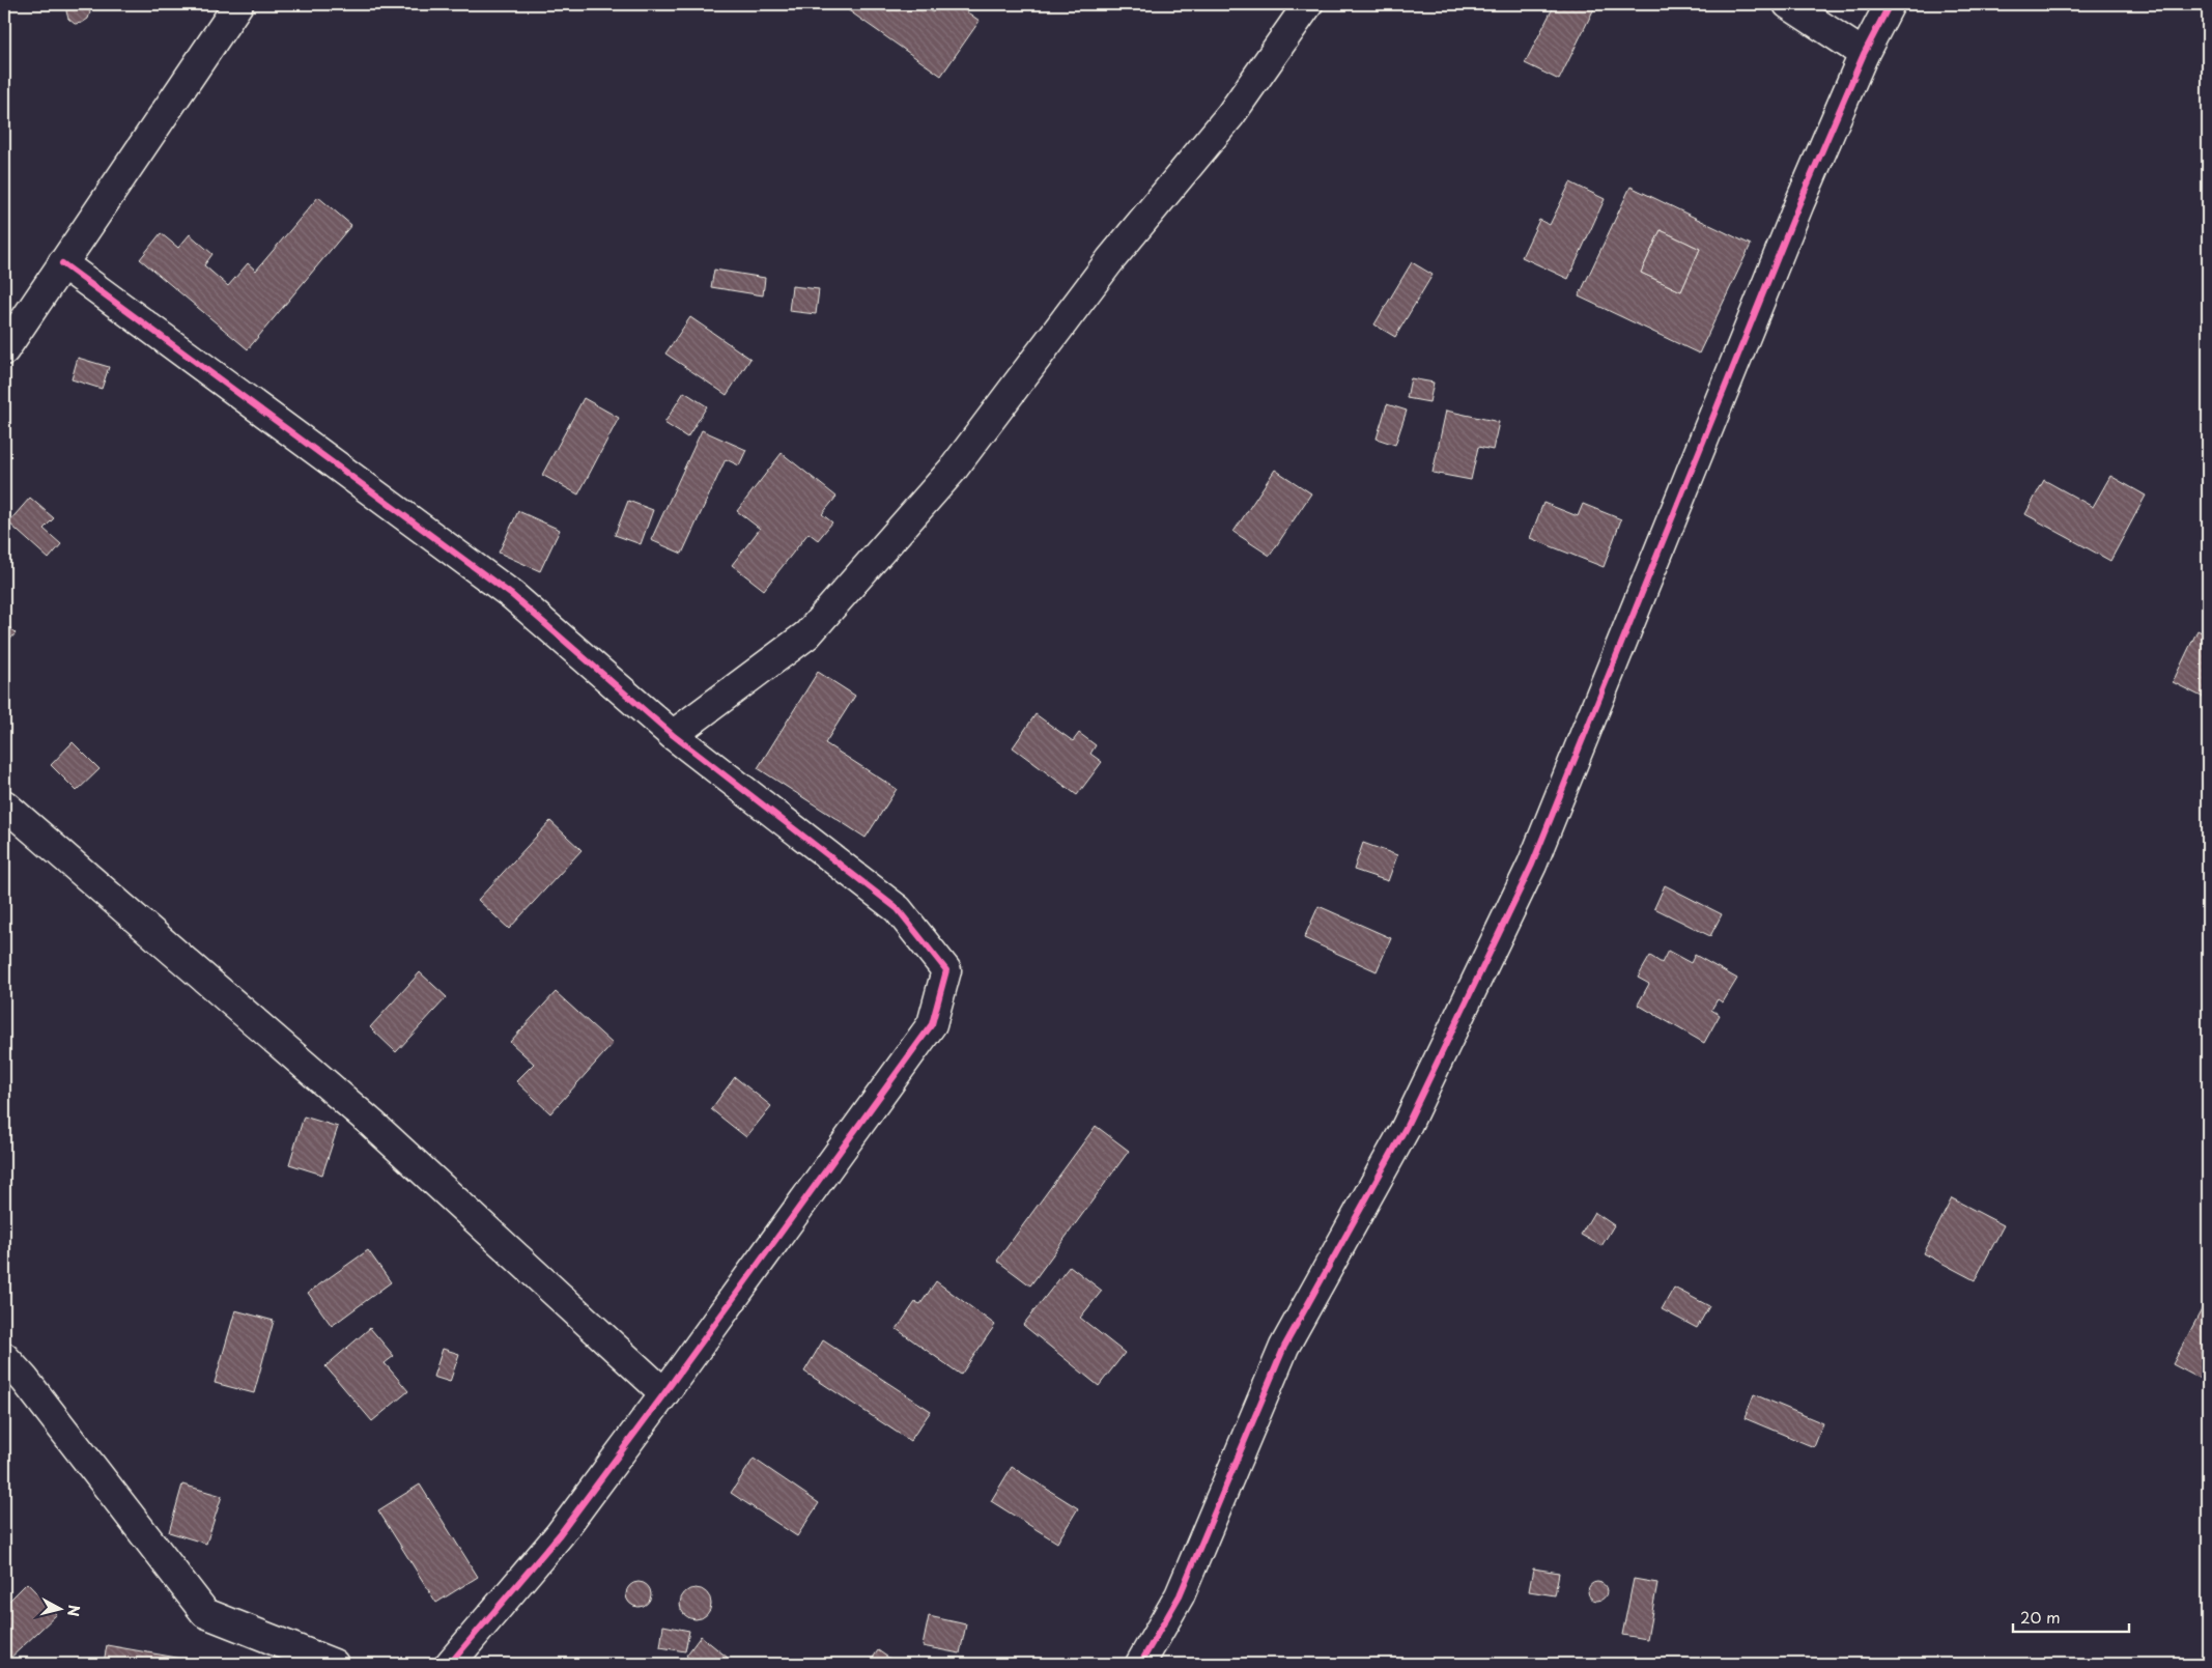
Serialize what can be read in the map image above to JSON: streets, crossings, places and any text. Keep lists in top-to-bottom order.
{
  "scale_bar": "20 m",
  "north": "right"
}
